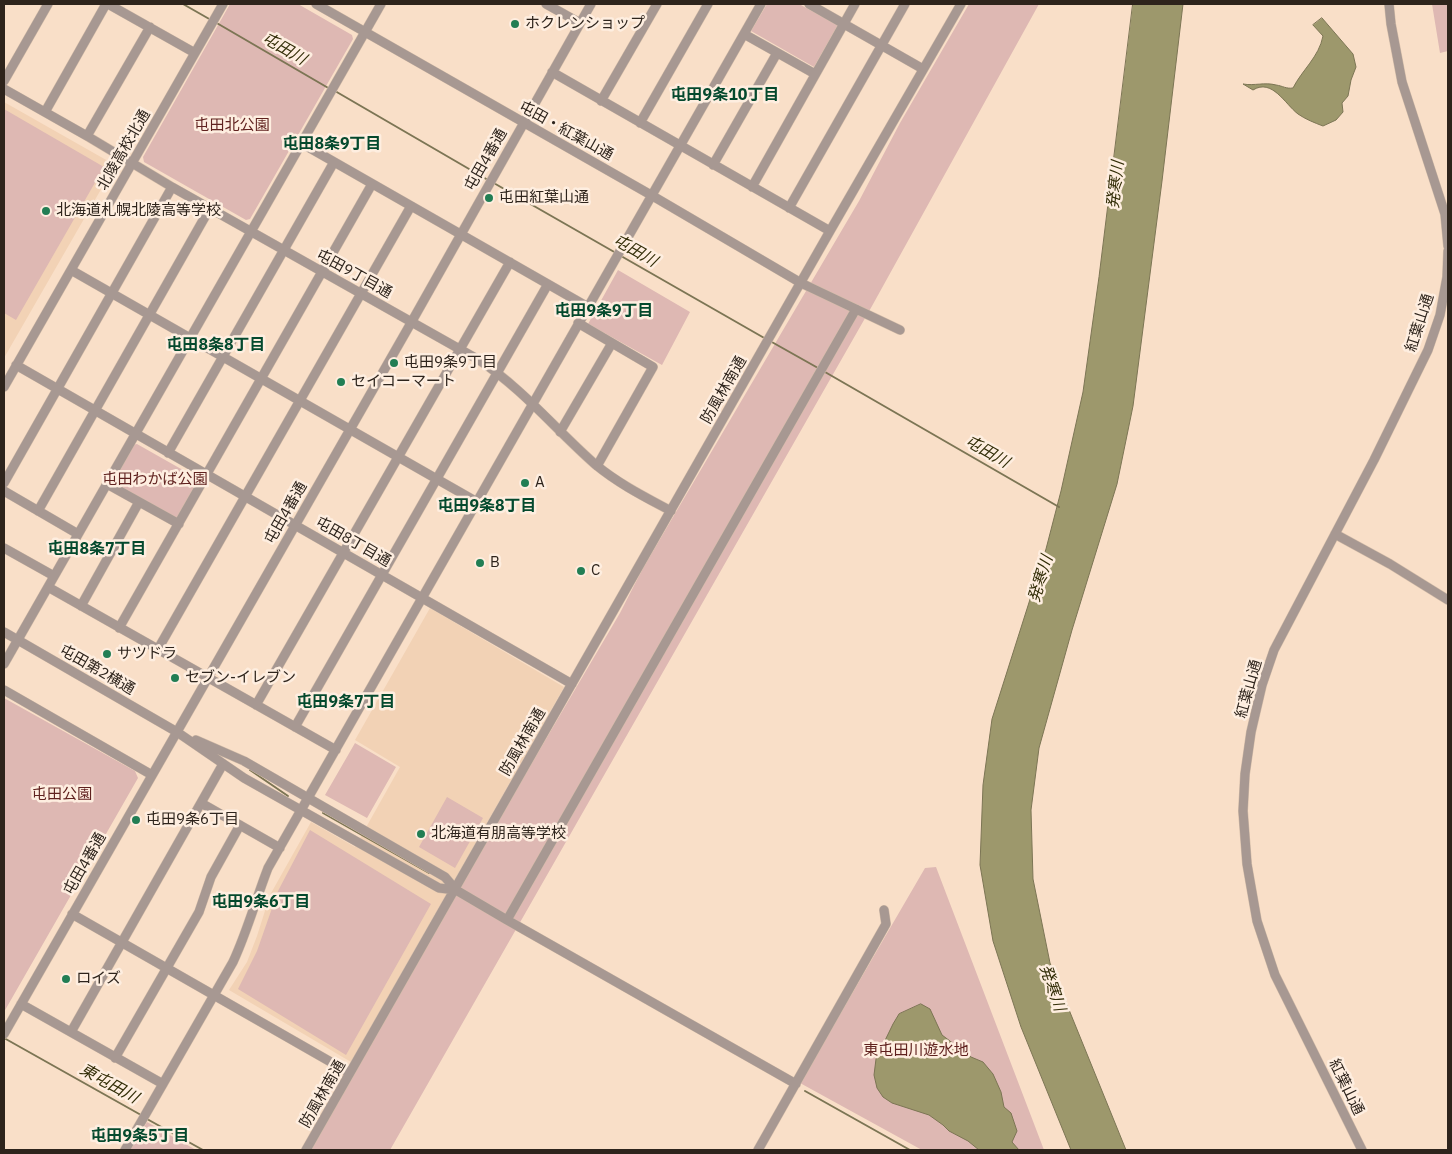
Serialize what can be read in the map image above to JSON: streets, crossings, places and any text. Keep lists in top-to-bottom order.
{
  "streets": {
    "street": [
      "屯田・紅葉山通",
      "北陵高校北通",
      "屯田4番通",
      "屯田9丁目通",
      "紅葉山通",
      "防風林南通",
      "屯田8丁目通",
      "屯田第2横通"
    ]
  },
  "crossings": [
    ["屯田・紅葉山通", "屯田4番通"],
    ["屯田・紅葉山通", "防風林南通"],
    ["北陵高校北通", "屯田9丁目通"],
    ["北陵高校北通", "屯田8丁目通"],
    ["屯田4番通", "屯田9丁目通"],
    ["屯田4番通", "屯田8丁目通"],
    ["屯田4番通", "屯田第2横通"],
    ["屯田9丁目通", "防風林南通"],
    ["防風林南通", "屯田8丁目通"]
  ],
  "districts": [
    "屯田9条10丁目",
    "屯田8条9丁目",
    "屯田9条9丁目",
    "屯田8条8丁目",
    "屯田9条8丁目",
    "屯田8条7丁目",
    "屯田9条7丁目",
    "屯田9条6丁目",
    "屯田9条5丁目"
  ],
  "water": ["屯田川", "発寒川", "東屯田川"],
  "parks": [
    "屯田北公園",
    "屯田わかば公園",
    "屯田公園",
    "東屯田川遊水地"
  ],
  "places": [
    "ホクレンショップ",
    "屯田紅葉山通",
    "北海道札幌北陵高等学校",
    "屯田9条9丁目",
    "セイコーマート",
    "A",
    "B",
    "C",
    "サツドラ",
    "セブン-イレブン",
    "屯田9条6丁目",
    "北海道有朋高等学校",
    "ロイズ"
  ]
}
